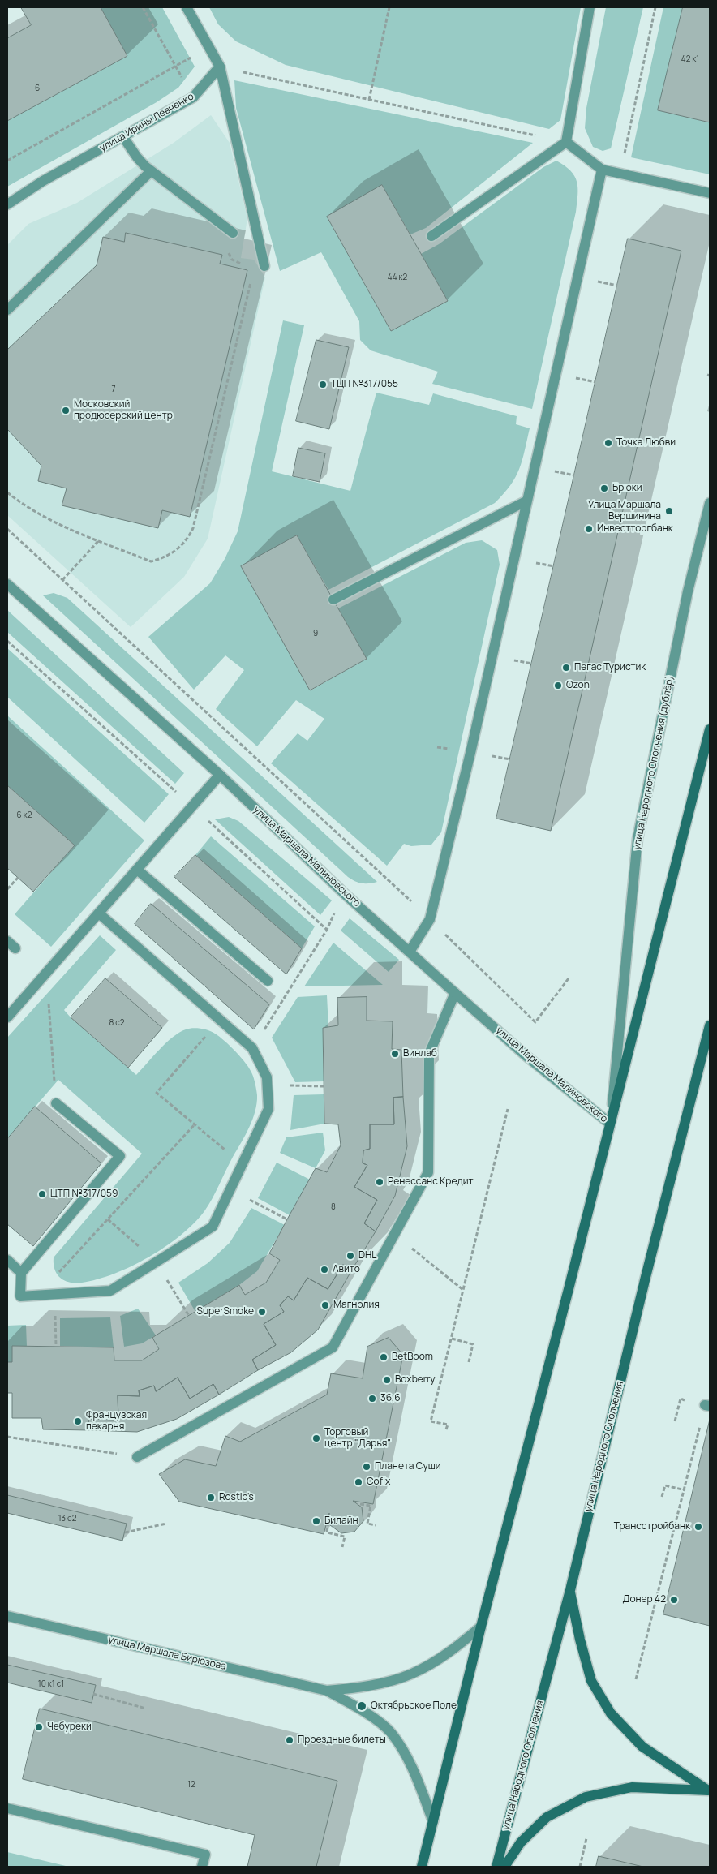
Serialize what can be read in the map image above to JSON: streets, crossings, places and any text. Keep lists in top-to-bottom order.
{
  "streets": {
    "main road": ["улица Народного Ополчения"],
    "street": [
      "улица Ирины Левченко",
      "улица Народного Ополчения (дублёр)",
      "улица Маршала Малиновского",
      "улица Маршала Бирюзова"
    ]
  },
  "crossings": [
    ["улица Народного Ополчения (дублёр)", "улица Маршала Малиновского"]
  ],
  "places": [
    "ТЦП №317/055",
    "Московский продюсерский центр",
    "Точка Любви",
    "Брюки",
    "Улица Маршала Вершинина",
    "Инвестторгбанк",
    "Пегас Туристик",
    "Ozon",
    "Винлаб",
    "Ренессанс Кредит",
    "ЦТП №317/059",
    "DHL",
    "Авито",
    "Магнолия",
    "SuperSmoke",
    "BetBoom",
    "Boxberry",
    "36,6",
    "Французская пекарня",
    "Торговый центр \"Дарья\"",
    "Планета Суши",
    "Cofix",
    "Rostic's",
    "Билайн",
    "Трансстройбанк",
    "Донер 42",
    "Октябрьское Поле",
    "Чебуреки",
    "Проездные билеты"
  ],
  "house_numbers": [
    "42 к1",
    "6",
    "44 к2",
    "7",
    "9",
    "6 к2",
    "8 с2",
    "8",
    "13 с2",
    "10 к1 с1",
    "12"
  ]
}
